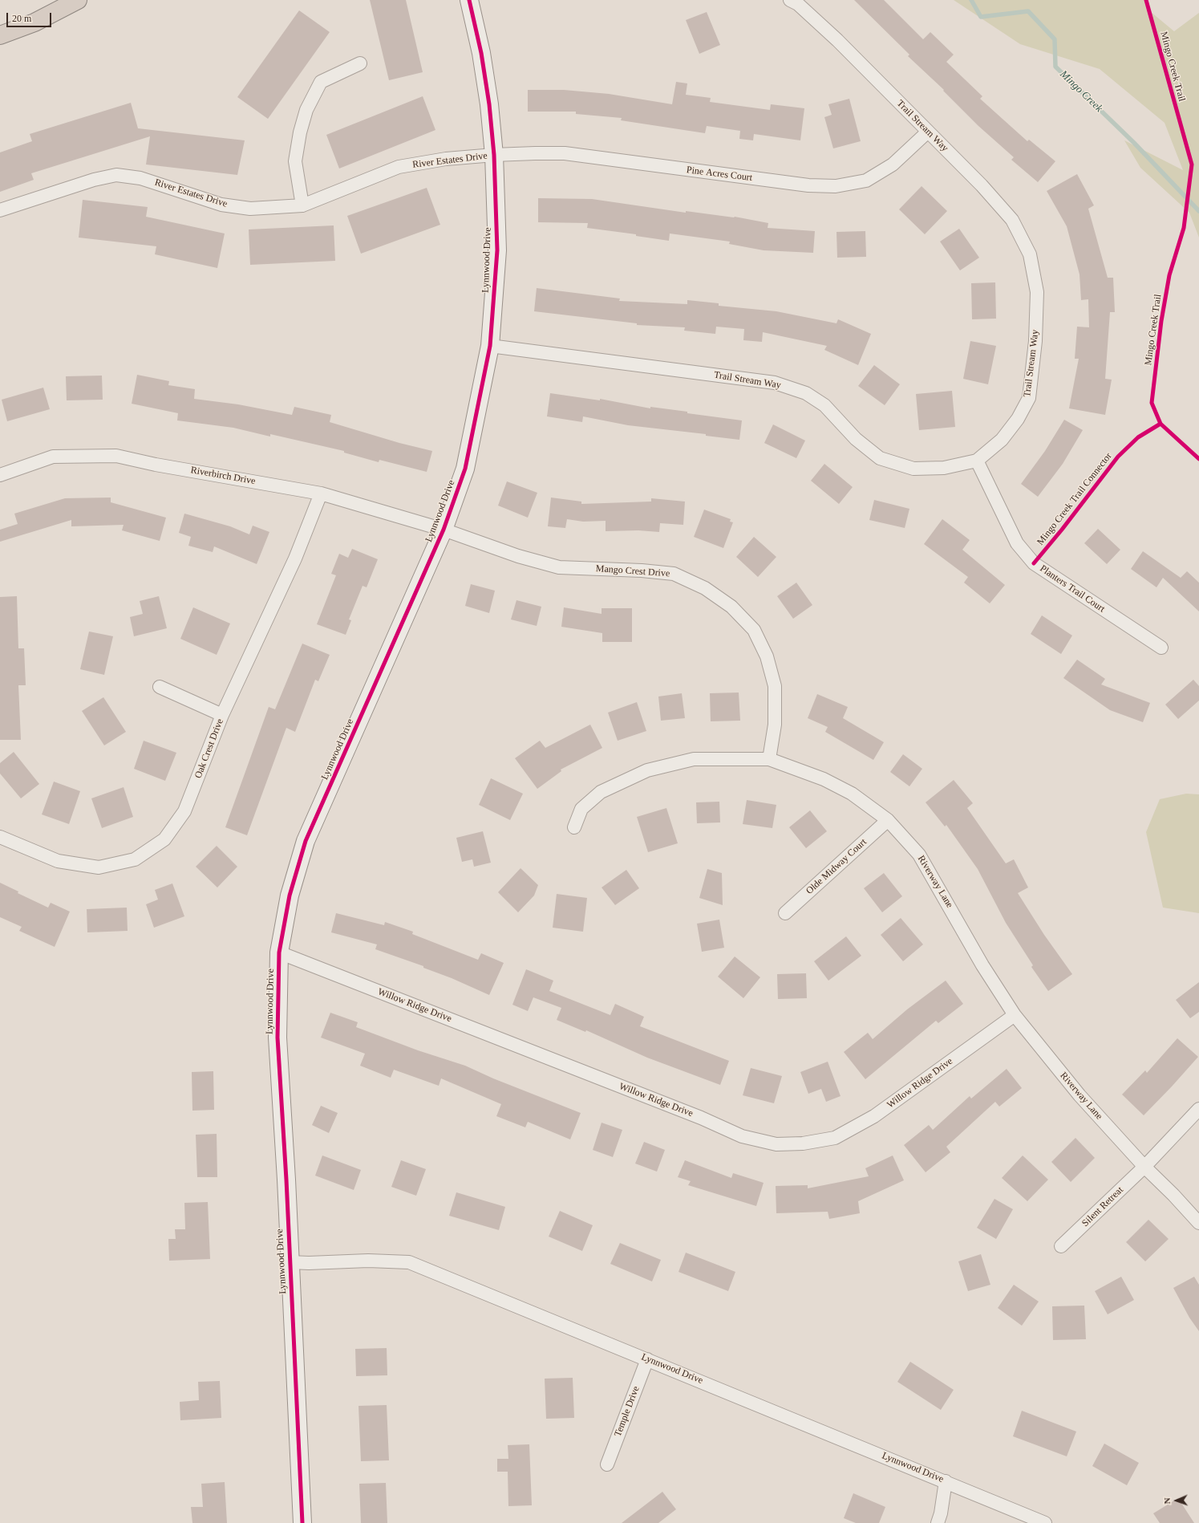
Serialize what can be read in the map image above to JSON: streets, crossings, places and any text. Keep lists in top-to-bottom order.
{
  "streets": {
    "street": [
      "Trail Stream Way",
      "River Estates Drive",
      "Pine Acres Court",
      "Lynnwood Drive",
      "Riverbirch Drive",
      "Mango Crest Drive",
      "Planters Trail Court",
      "Oak Crest Drive",
      "Olde Midway Court",
      "Riverway Lane",
      "Willow Ridge Drive",
      "Silent Retreat",
      "Temple Drive"
    ],
    "cycle path": ["Mingo Creek Trail", "Mingo Creek Trail Connector"]
  },
  "crossings": [
    ["Trail Stream Way", "Pine Acres Court"],
    ["Trail Stream Way", "Lynnwood Drive"],
    ["Trail Stream Way", "Planters Trail Court"],
    ["River Estates Drive", "Pine Acres Court"],
    ["River Estates Drive", "Lynnwood Drive"],
    ["Pine Acres Court", "Lynnwood Drive"],
    ["Lynnwood Drive", "Riverbirch Drive"],
    ["Lynnwood Drive", "Mango Crest Drive"],
    ["Lynnwood Drive", "Willow Ridge Drive"],
    ["Lynnwood Drive", "Temple Drive"],
    ["Riverbirch Drive", "Mango Crest Drive"],
    ["Riverbirch Drive", "Oak Crest Drive"],
    ["Mango Crest Drive", "Riverway Lane"],
    ["Olde Midway Court", "Riverway Lane"],
    ["Riverway Lane", "Willow Ridge Drive"],
    ["Riverway Lane", "Silent Retreat"]
  ],
  "water": ["Mingo Creek"],
  "scale_bar": "20 m",
  "north": "left"
}
